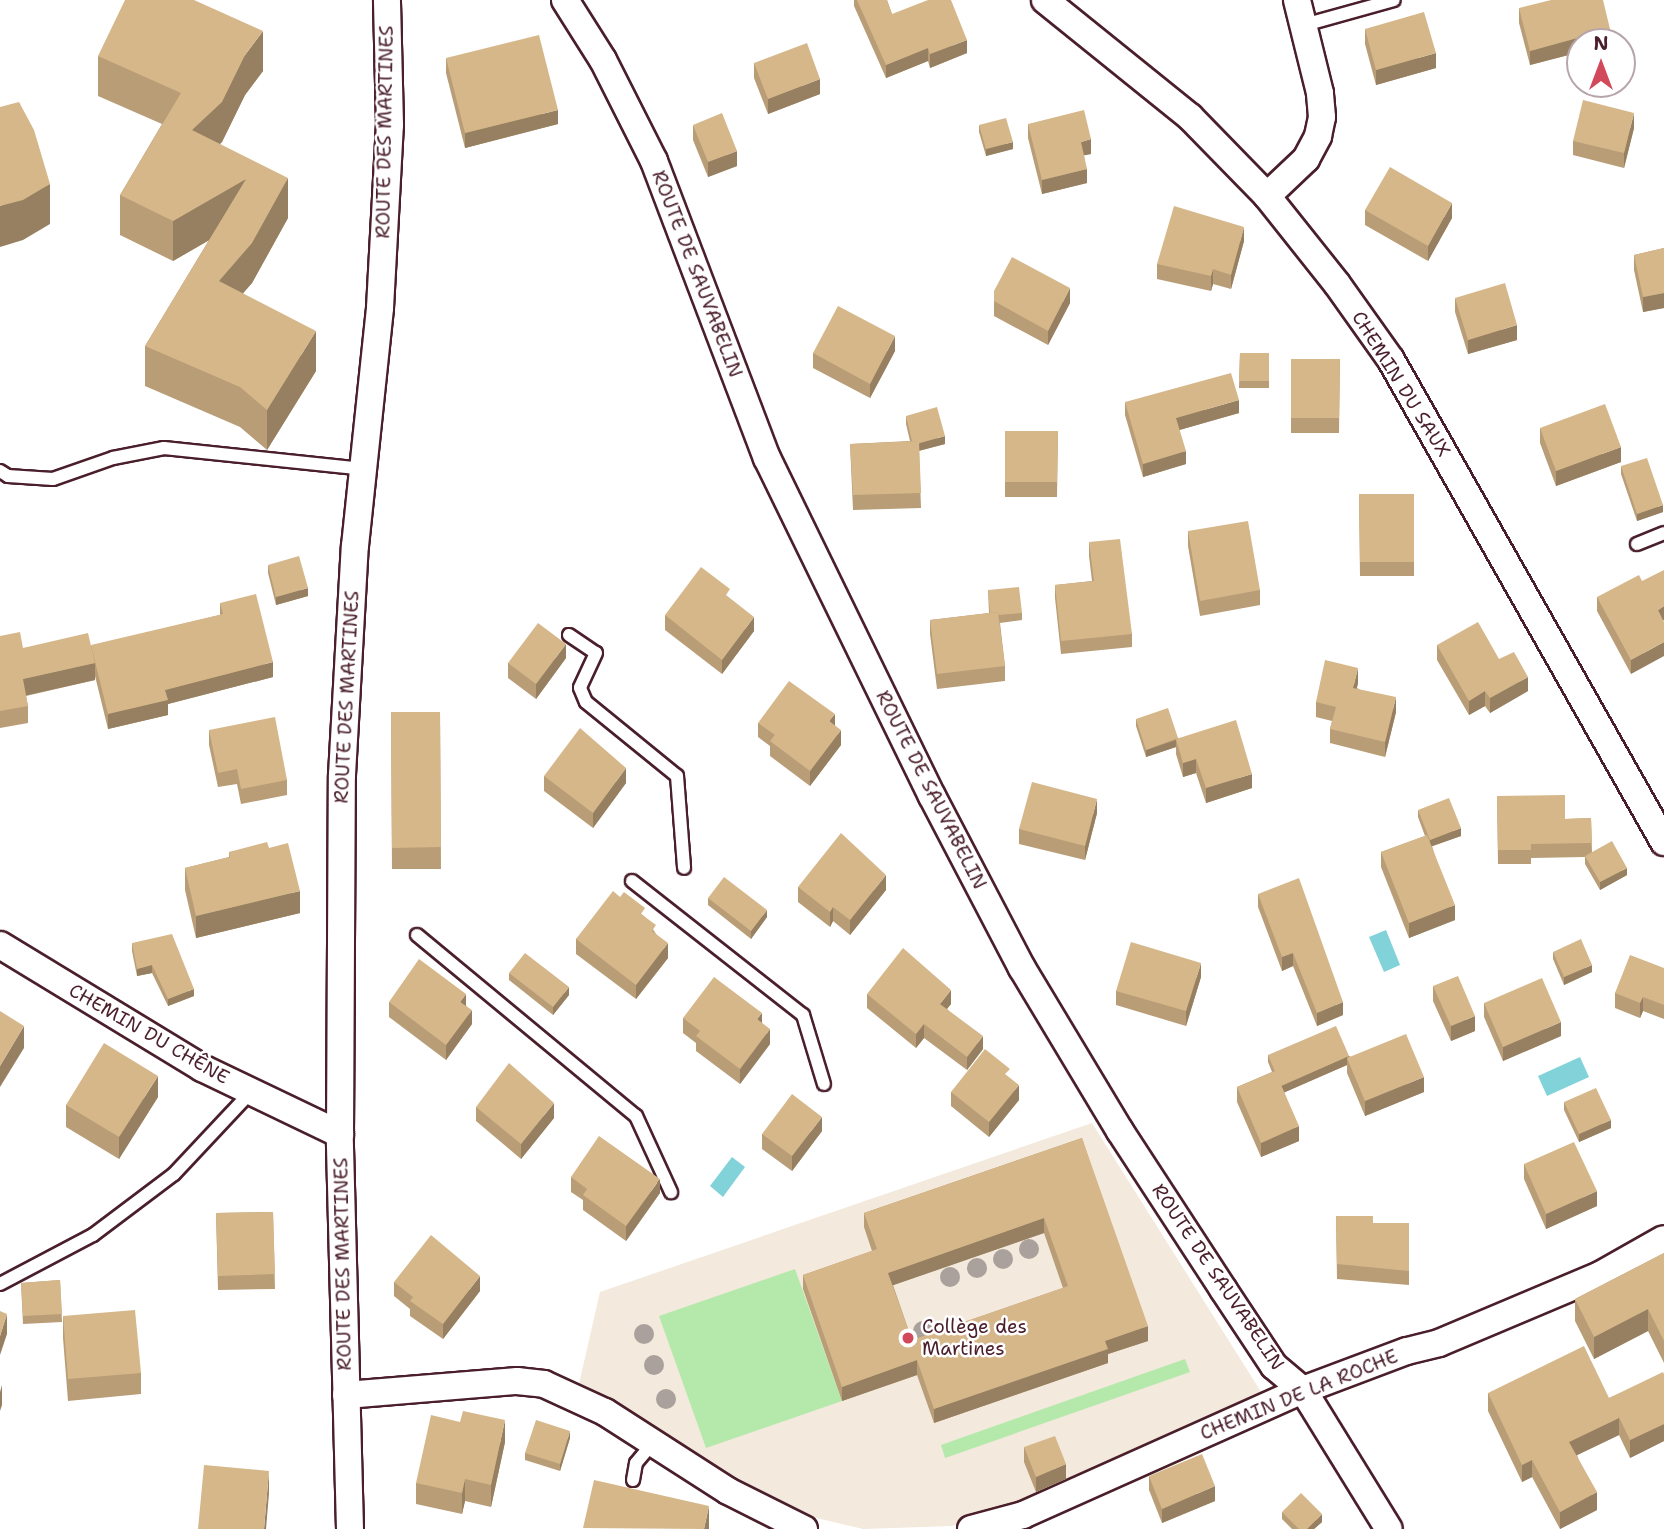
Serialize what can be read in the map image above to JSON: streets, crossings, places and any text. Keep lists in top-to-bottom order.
{
  "streets": {
    "street": [
      "ROUTE DES MARTINES",
      "ROUTE DE SAUVABELIN",
      "CHEMIN DU SAUX",
      "CHEMIN DU CHÊNE",
      "CHEMIN DE LA ROCHE"
    ]
  },
  "crossings": [
    ["ROUTE DES MARTINES", "CHEMIN DU CHÊNE"],
    ["ROUTE DE SAUVABELIN", "CHEMIN DE LA ROCHE"]
  ],
  "places": ["Collège des Martines"],
  "north": "top"
}
